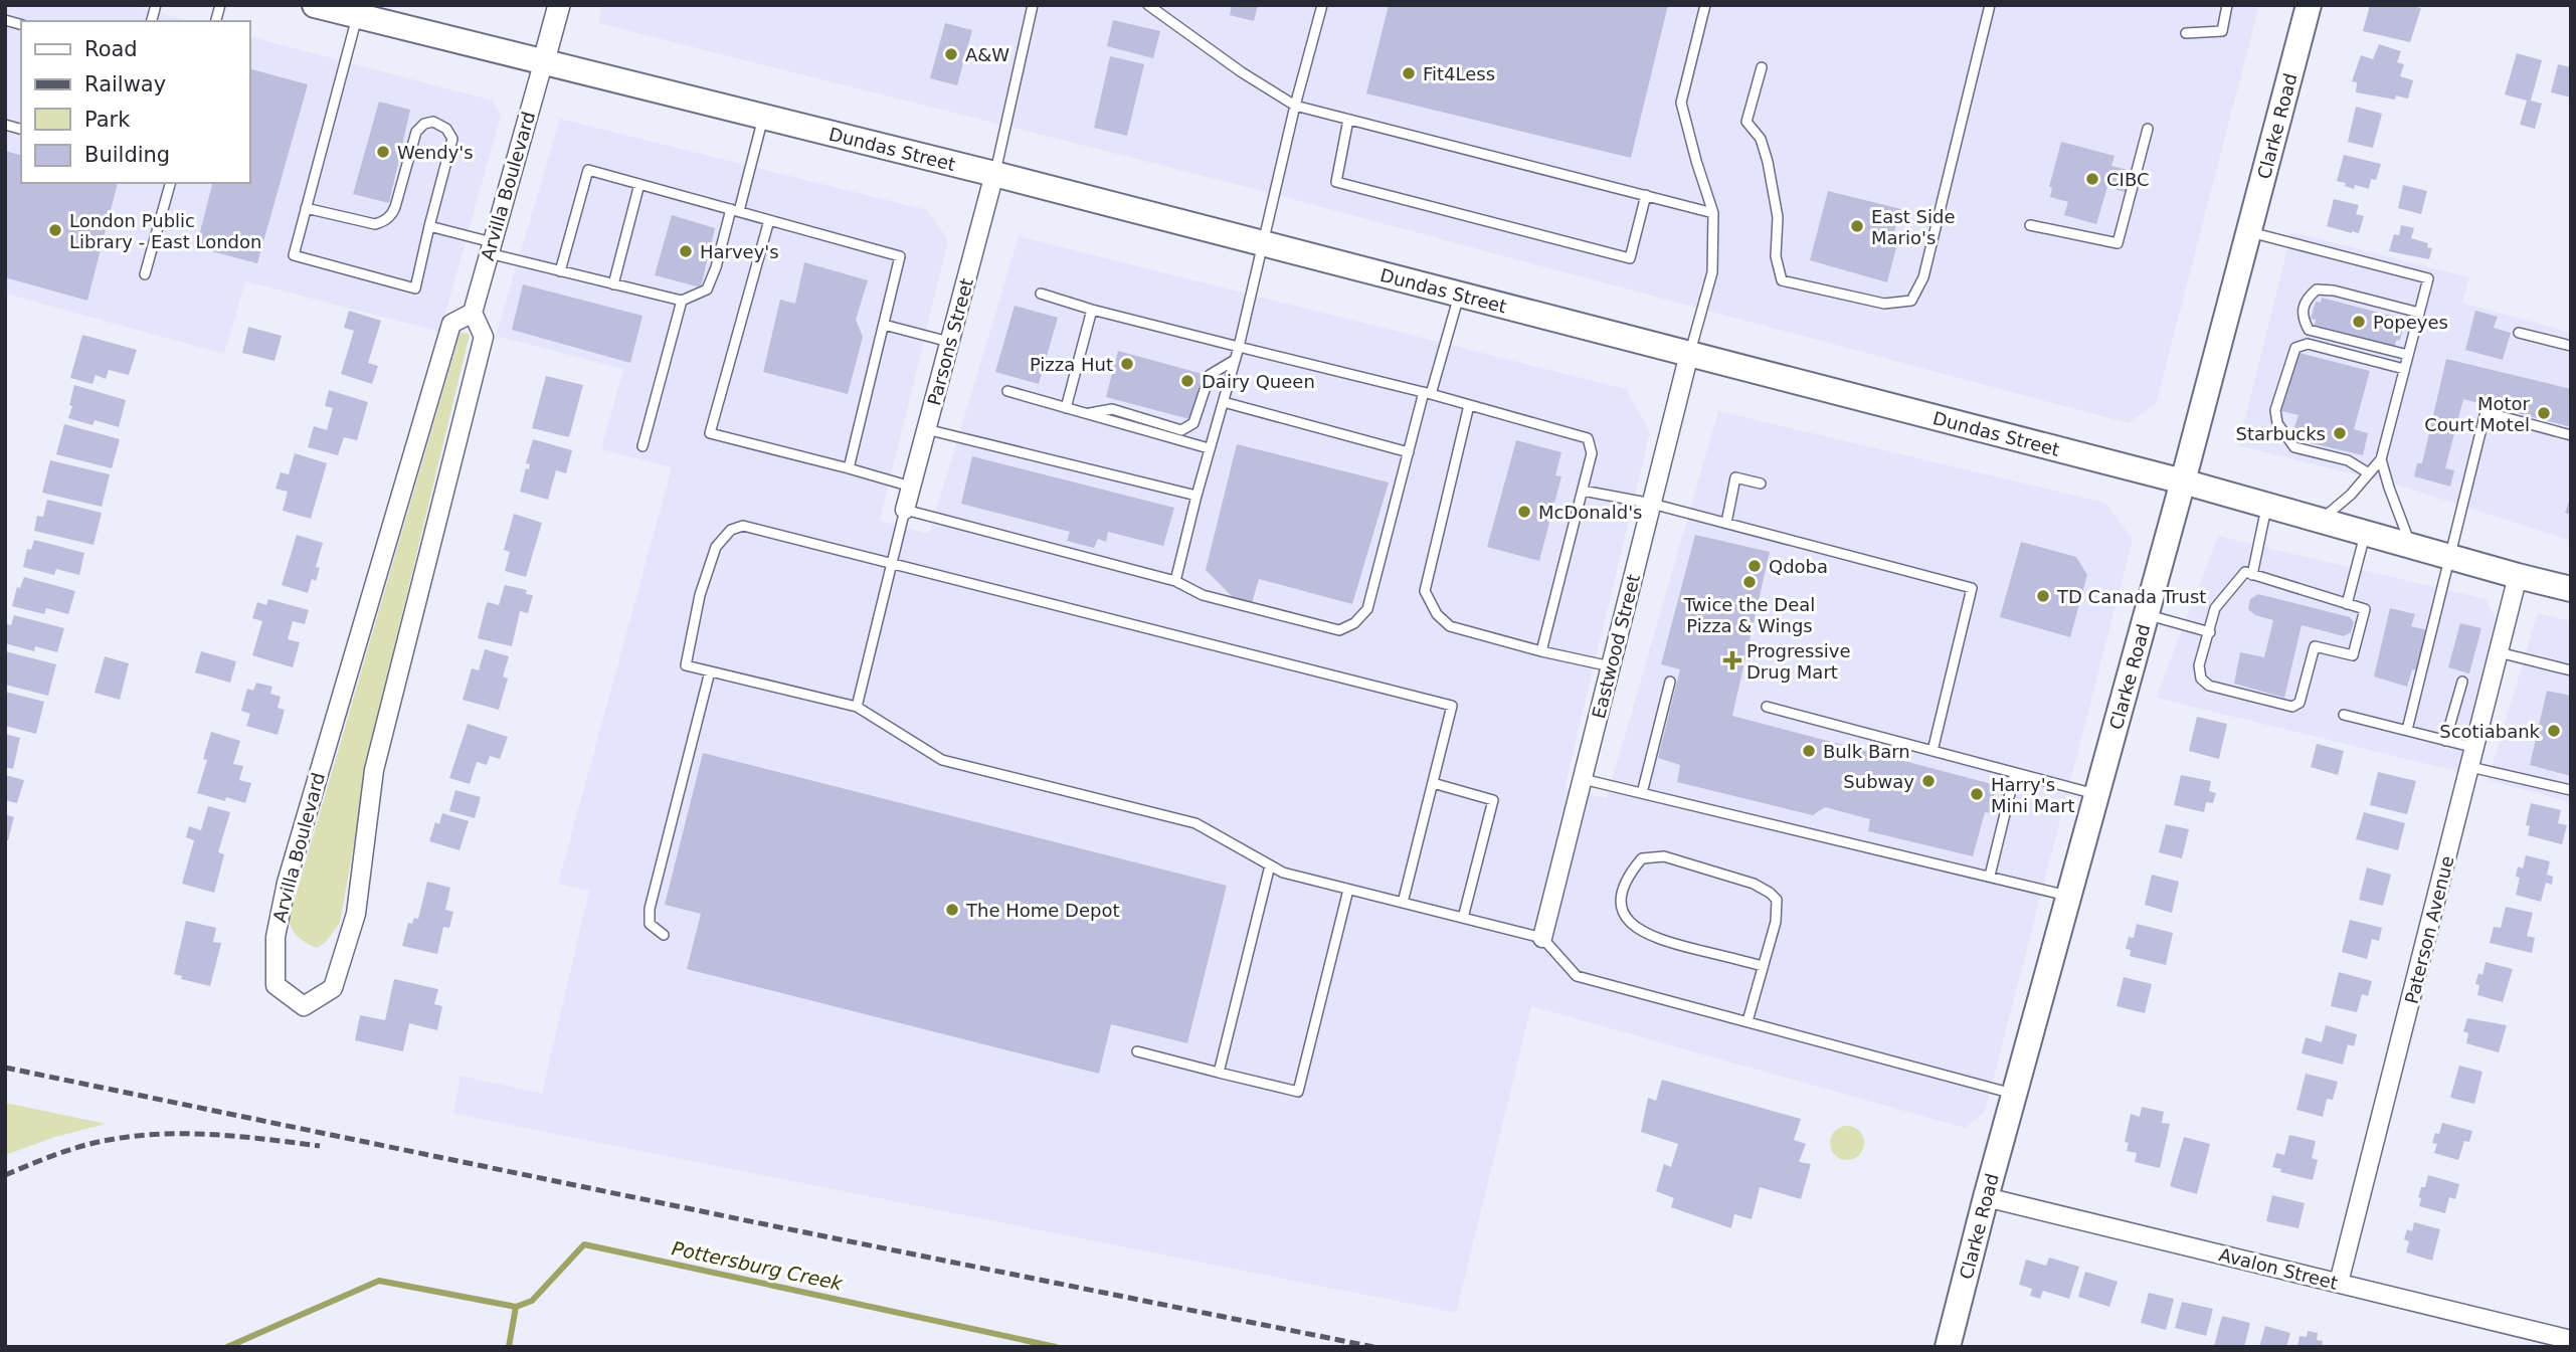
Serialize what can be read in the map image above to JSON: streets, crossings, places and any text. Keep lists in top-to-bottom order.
{
  "streets": {
    "main road": ["Clarke Road", "Dundas Street"],
    "street": [
      "Arvilla Boulevard",
      "Parsons Street",
      "Eastwood Street",
      "Paterson Avenue",
      "Avalon Street"
    ]
  },
  "crossings": [
    ["Clarke Road", "Dundas Street"],
    ["Clarke Road", "Avalon Street"],
    ["Dundas Street", "Arvilla Boulevard"],
    ["Dundas Street", "Parsons Street"],
    ["Dundas Street", "Eastwood Street"],
    ["Dundas Street", "Paterson Avenue"],
    ["Paterson Avenue", "Avalon Street"]
  ],
  "water": ["Pottersburg Creek"],
  "places": {
    "other": [
      "A&W",
      "Fit4Less",
      "Wendy's",
      "CIBC",
      "East Side Mario's",
      "London Public Library - East London",
      "Harvey's",
      "Popeyes",
      "Pizza Hut",
      "Dairy Queen",
      "Motor Court Motel",
      "Starbucks",
      "McDonald's",
      "Qdoba",
      "Twice the Deal Pizza & Wings",
      "TD Canada Trust",
      "Scotiabank",
      "Bulk Barn",
      "Subway",
      "Harry's Mini Mart",
      "The Home Depot"
    ],
    "health": ["Progressive Drug Mart"]
  },
  "legend": [
    "Road",
    "Railway",
    "Park",
    "Building"
  ]
}
